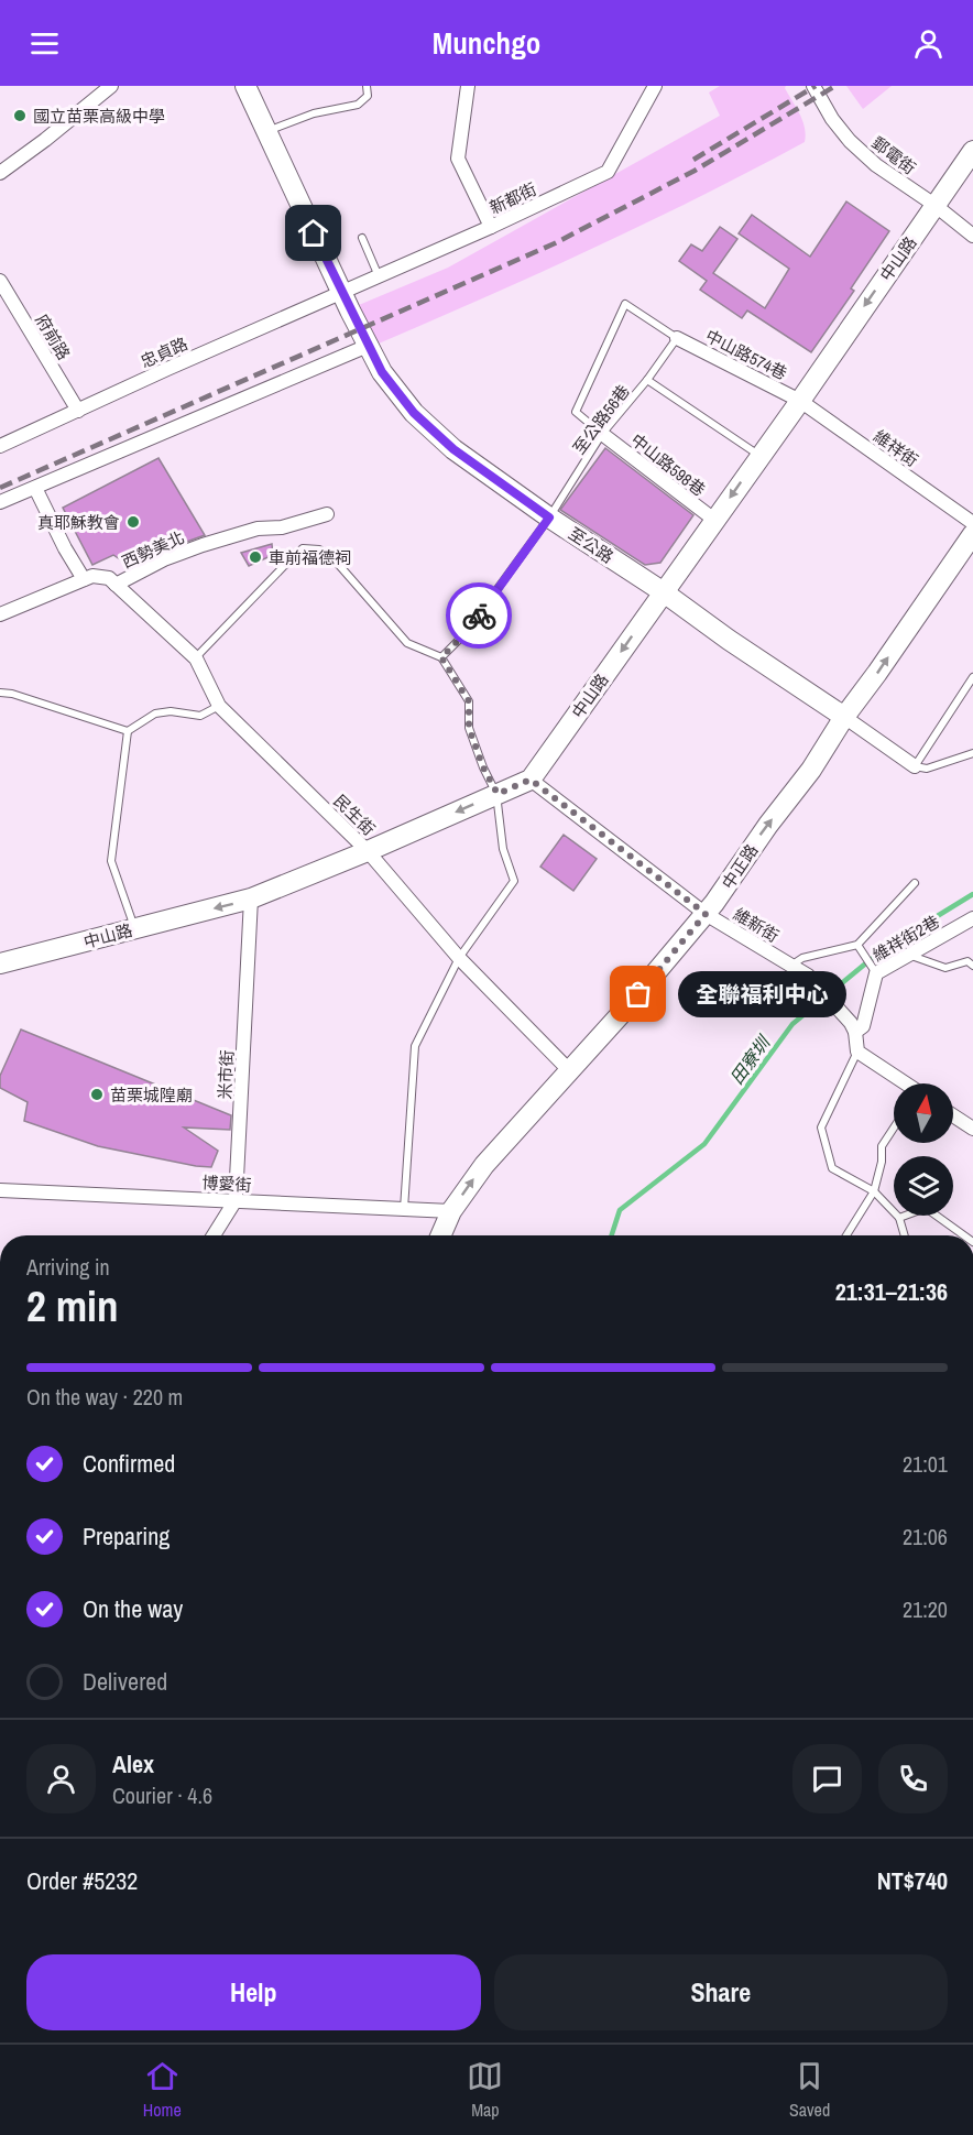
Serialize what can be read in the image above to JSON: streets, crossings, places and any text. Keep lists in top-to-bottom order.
{
  "streets": {
    "street": [
      "郵電街",
      "新都街",
      "中山路",
      "府前路",
      "忠貞路",
      "中山路574巷",
      "維祥街",
      "中山路598巷",
      "至公路",
      "西勢美北",
      "民生街",
      "中正路",
      "維新街",
      "維祥街2巷",
      "米市街",
      "博愛街"
    ],
    "lane": ["至公路56巷"]
  },
  "crossings": [
    ["郵電街", "中山路"],
    ["新都街", "忠貞路"],
    ["新都街", "至公路"],
    ["中山路", "中山路574巷"],
    ["中山路", "維祥街"],
    ["中山路", "中山路598巷"],
    ["中山路", "至公路"],
    ["中山路", "民生街"],
    ["中山路", "維新街"],
    ["中山路", "米市街"],
    ["府前路", "忠貞路"],
    ["忠貞路", "至公路"],
    ["中山路574巷", "至公路56巷"],
    ["中山路574巷", "維祥街"],
    ["至公路56巷", "中山路598巷"],
    ["至公路56巷", "至公路"],
    ["至公路", "中正路"],
    ["西勢美北", "民生街"],
    ["民生街", "中正路"],
    ["中正路", "維新街"],
    ["中正路", "博愛街"],
    ["維新街", "維祥街2巷"],
    ["米市街", "博愛街"]
  ],
  "one_way": ["中山路", "中正路"],
  "water": ["田寮圳"],
  "places": [
    "國立苗栗高級中學",
    "真耶穌教會",
    "車前福德祠",
    "全聯福利中心",
    "苗栗城隍廟"
  ],
  "north": "top",
  "page": {
    "header": "Munchgo",
    "bubble": "全聯福利中心",
    "heading": ["2 min", "Arriving in", "21:31–21:36"],
    "panel": [
      "Alex",
      "Courier · 4.6",
      "Order #5232",
      "NT$740"
    ],
    "bar": "On the way · 220 m",
    "list": [
      ["Confirmed", "21:01"],
      ["Preparing", "21:06"],
      ["On the way", "21:20"],
      "Delivered"
    ],
    "buttons": ["Help", "Share"],
    "tabs": ["Home", "Map", "Saved"]
  }
}
